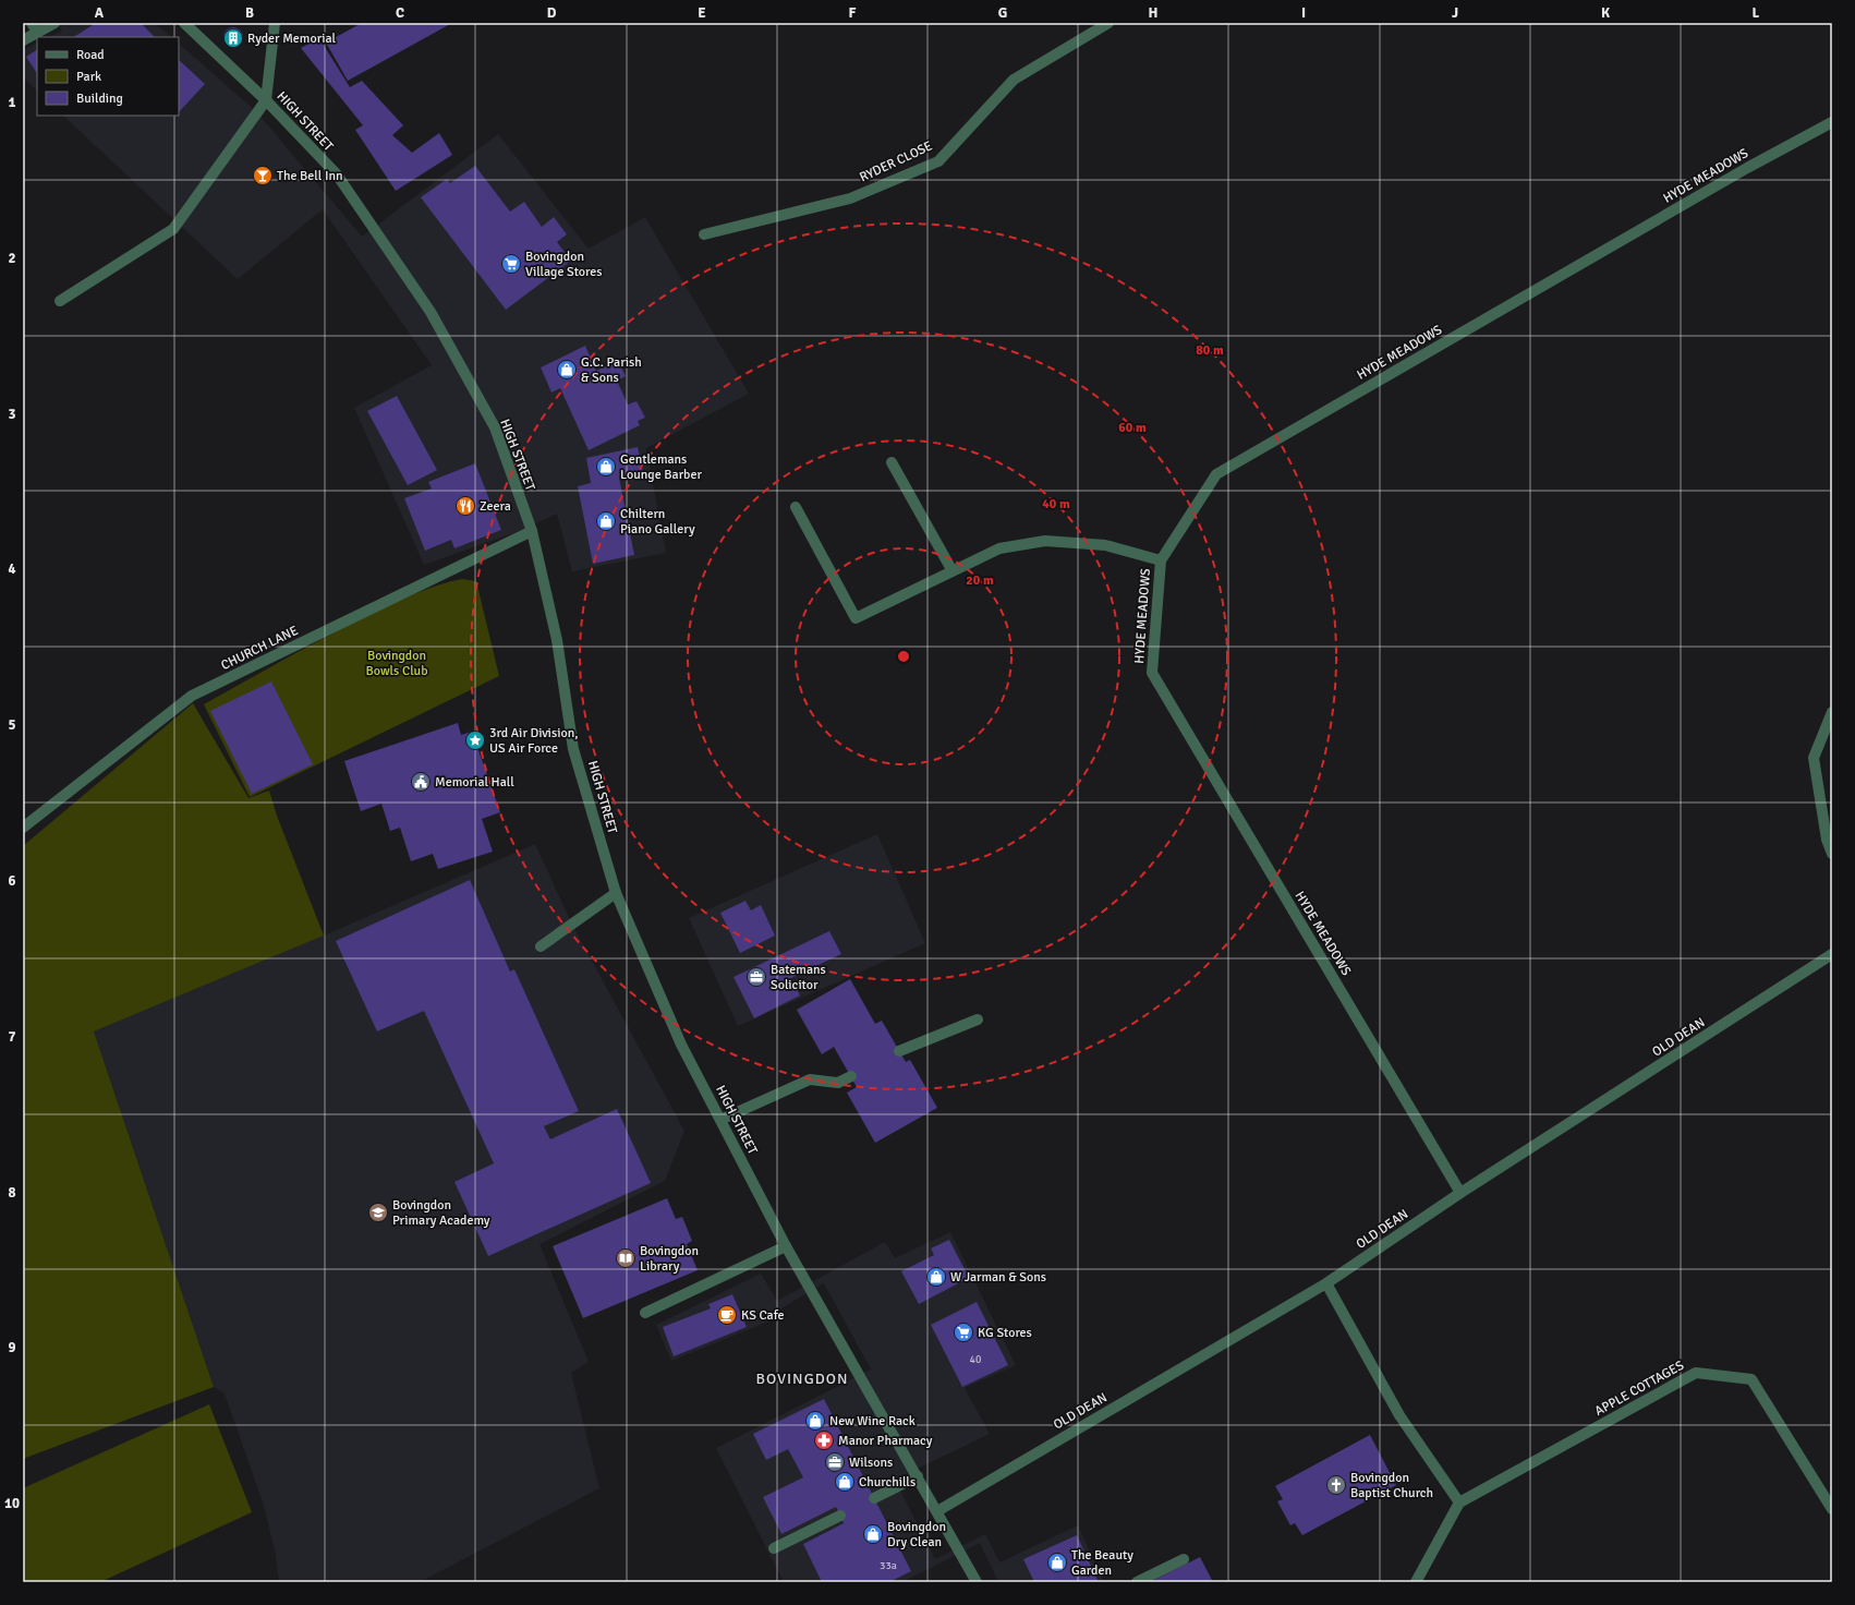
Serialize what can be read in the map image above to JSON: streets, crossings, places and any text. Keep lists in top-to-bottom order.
{
  "streets": {
    "street": [
      "HIGH STREET",
      "RYDER CLOSE",
      "HYDE MEADOWS",
      "CHURCH LANE",
      "OLD DEAN",
      "APPLE COTTAGES"
    ]
  },
  "crossings": [
    ["HIGH STREET", "CHURCH LANE"],
    ["HIGH STREET", "OLD DEAN"],
    ["HYDE MEADOWS", "OLD DEAN"]
  ],
  "districts": ["BOVINGDON"],
  "parks": ["Bovingdon Bowls Club"],
  "places": {
    "building": ["Ryder Memorial"],
    "bar": ["The Bell Inn"],
    "supermarket": ["Bovingdon Village Stores", "KG Stores"],
    "shop": [
      "G.C. Parish & Sons",
      "Gentlemans Lounge Barber",
      "Chiltern Piano Gallery",
      "W Jarman & Sons",
      "New Wine Rack",
      "Churchills",
      "Bovingdon Dry Clean",
      "The Beauty Garden"
    ],
    "restaurant": ["Zeera"],
    "place": ["3rd Air Division, US Air Force"],
    "public building": ["Memorial Hall"],
    "office": ["Batemans Solicitor", "Wilsons"],
    "school or university": ["Bovingdon Primary Academy"],
    "library": ["Bovingdon Library"],
    "cafe": ["KS Cafe"],
    "pharmacy": ["Manor Pharmacy"],
    "church": ["Bovingdon Baptist Church"]
  },
  "house_numbers": ["40", "33a"],
  "legend": ["Road", "Park", "Building"],
  "grid": {
    "columns": [
      "A",
      "B",
      "C",
      "D",
      "E",
      "F",
      "G",
      "H",
      "I",
      "J",
      "K",
      "L"
    ],
    "rows": [
      "1",
      "2",
      "3",
      "4",
      "5",
      "6",
      "7",
      "8",
      "9",
      "10"
    ]
  },
  "rings": [
    "80 m",
    "60 m",
    "40 m",
    "20 m"
  ]
}
